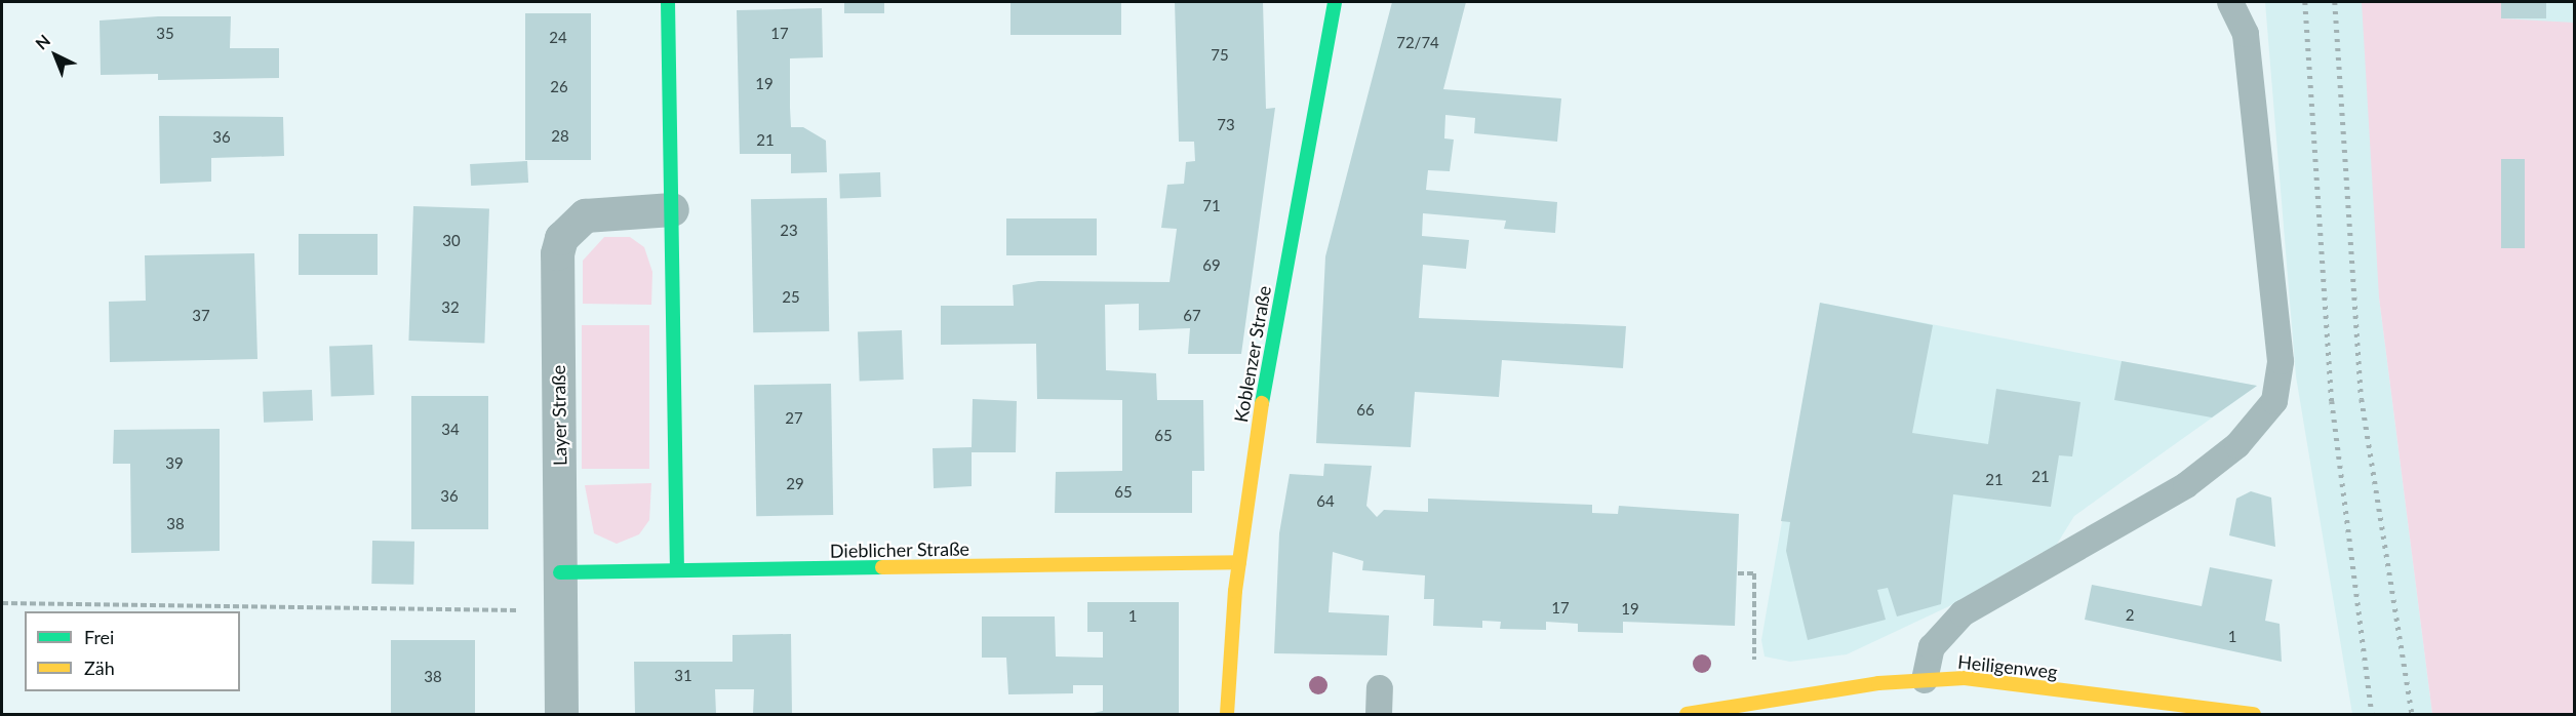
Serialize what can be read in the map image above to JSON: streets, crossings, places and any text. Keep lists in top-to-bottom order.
{
  "streets": {
    "street": [
      "Koblenzer Straße",
      "Layer Straße",
      "Dieblicher Straße",
      "Heiligenweg"
    ]
  },
  "crossings": [
    ["Koblenzer Straße", "Dieblicher Straße"],
    ["Layer Straße", "Dieblicher Straße"]
  ],
  "house_numbers": [
    "35",
    "17",
    "24",
    "72/74",
    "75",
    "19",
    "26",
    "73",
    "28",
    "36",
    "21",
    "71",
    "23",
    "30",
    "69",
    "25",
    "32",
    "37",
    "67",
    "66",
    "27",
    "34",
    "65",
    "39",
    "21",
    "21",
    "29",
    "65",
    "36",
    "64",
    "38",
    "17",
    "19",
    "2",
    "1",
    "1",
    "31",
    "38"
  ],
  "legend": ["Frei", "Zäh"],
  "north": "top left"
}
